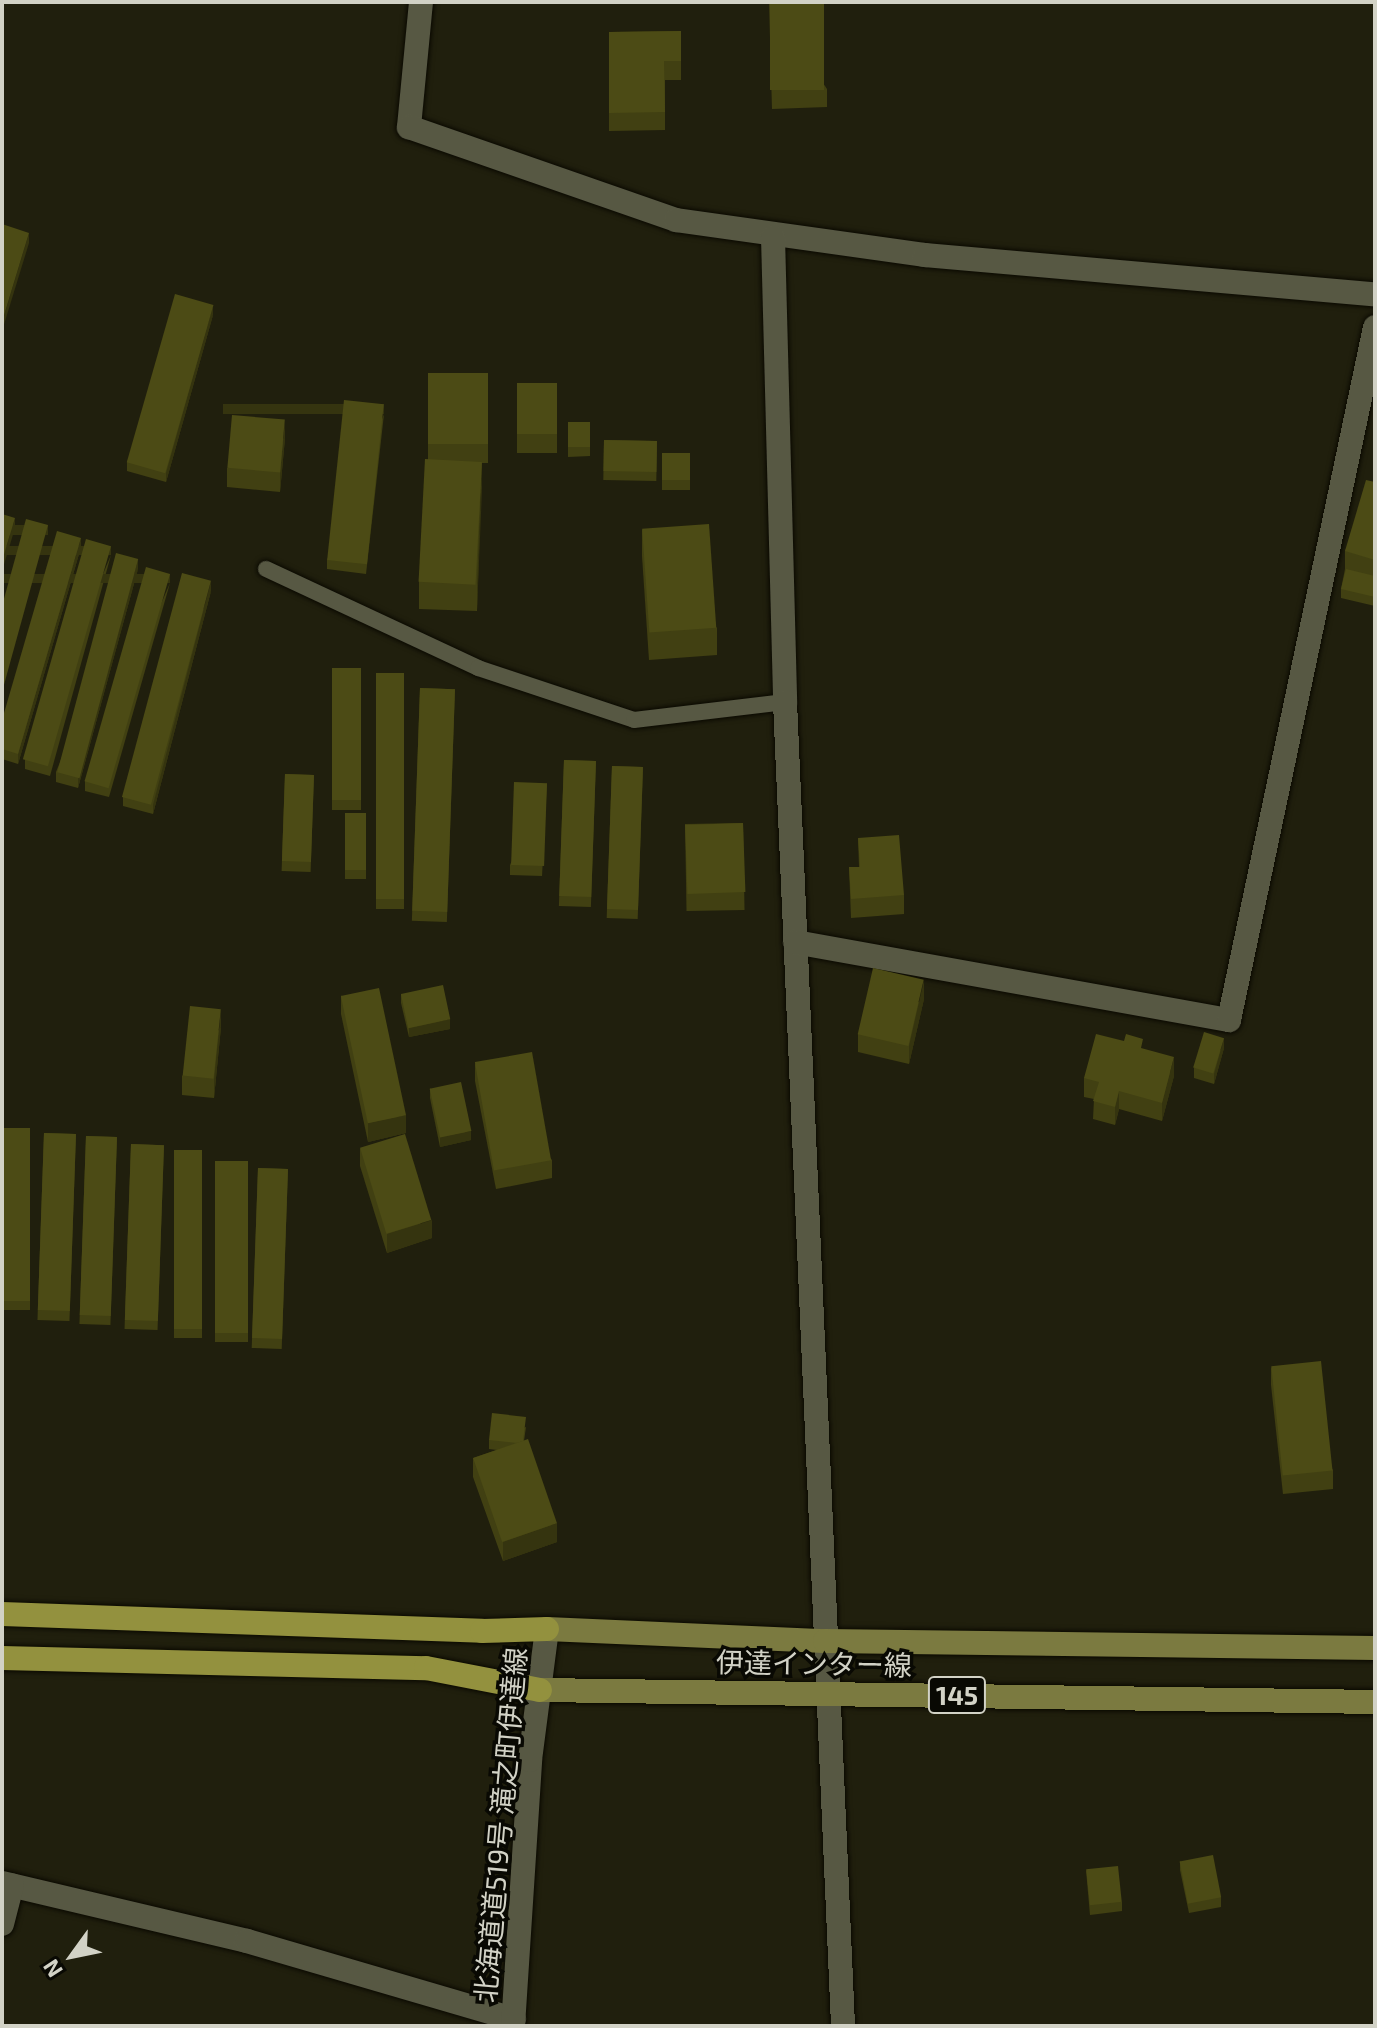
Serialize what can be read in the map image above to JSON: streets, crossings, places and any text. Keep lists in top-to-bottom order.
{
  "streets": {
    "main road": ["伊達インター線", "145"],
    "street": ["北海道道519号 滝之町伊達線"]
  },
  "crossings": [
    ["伊達インター線", "北海道道519号 滝之町伊達線"]
  ],
  "north": "bottom left"
}
